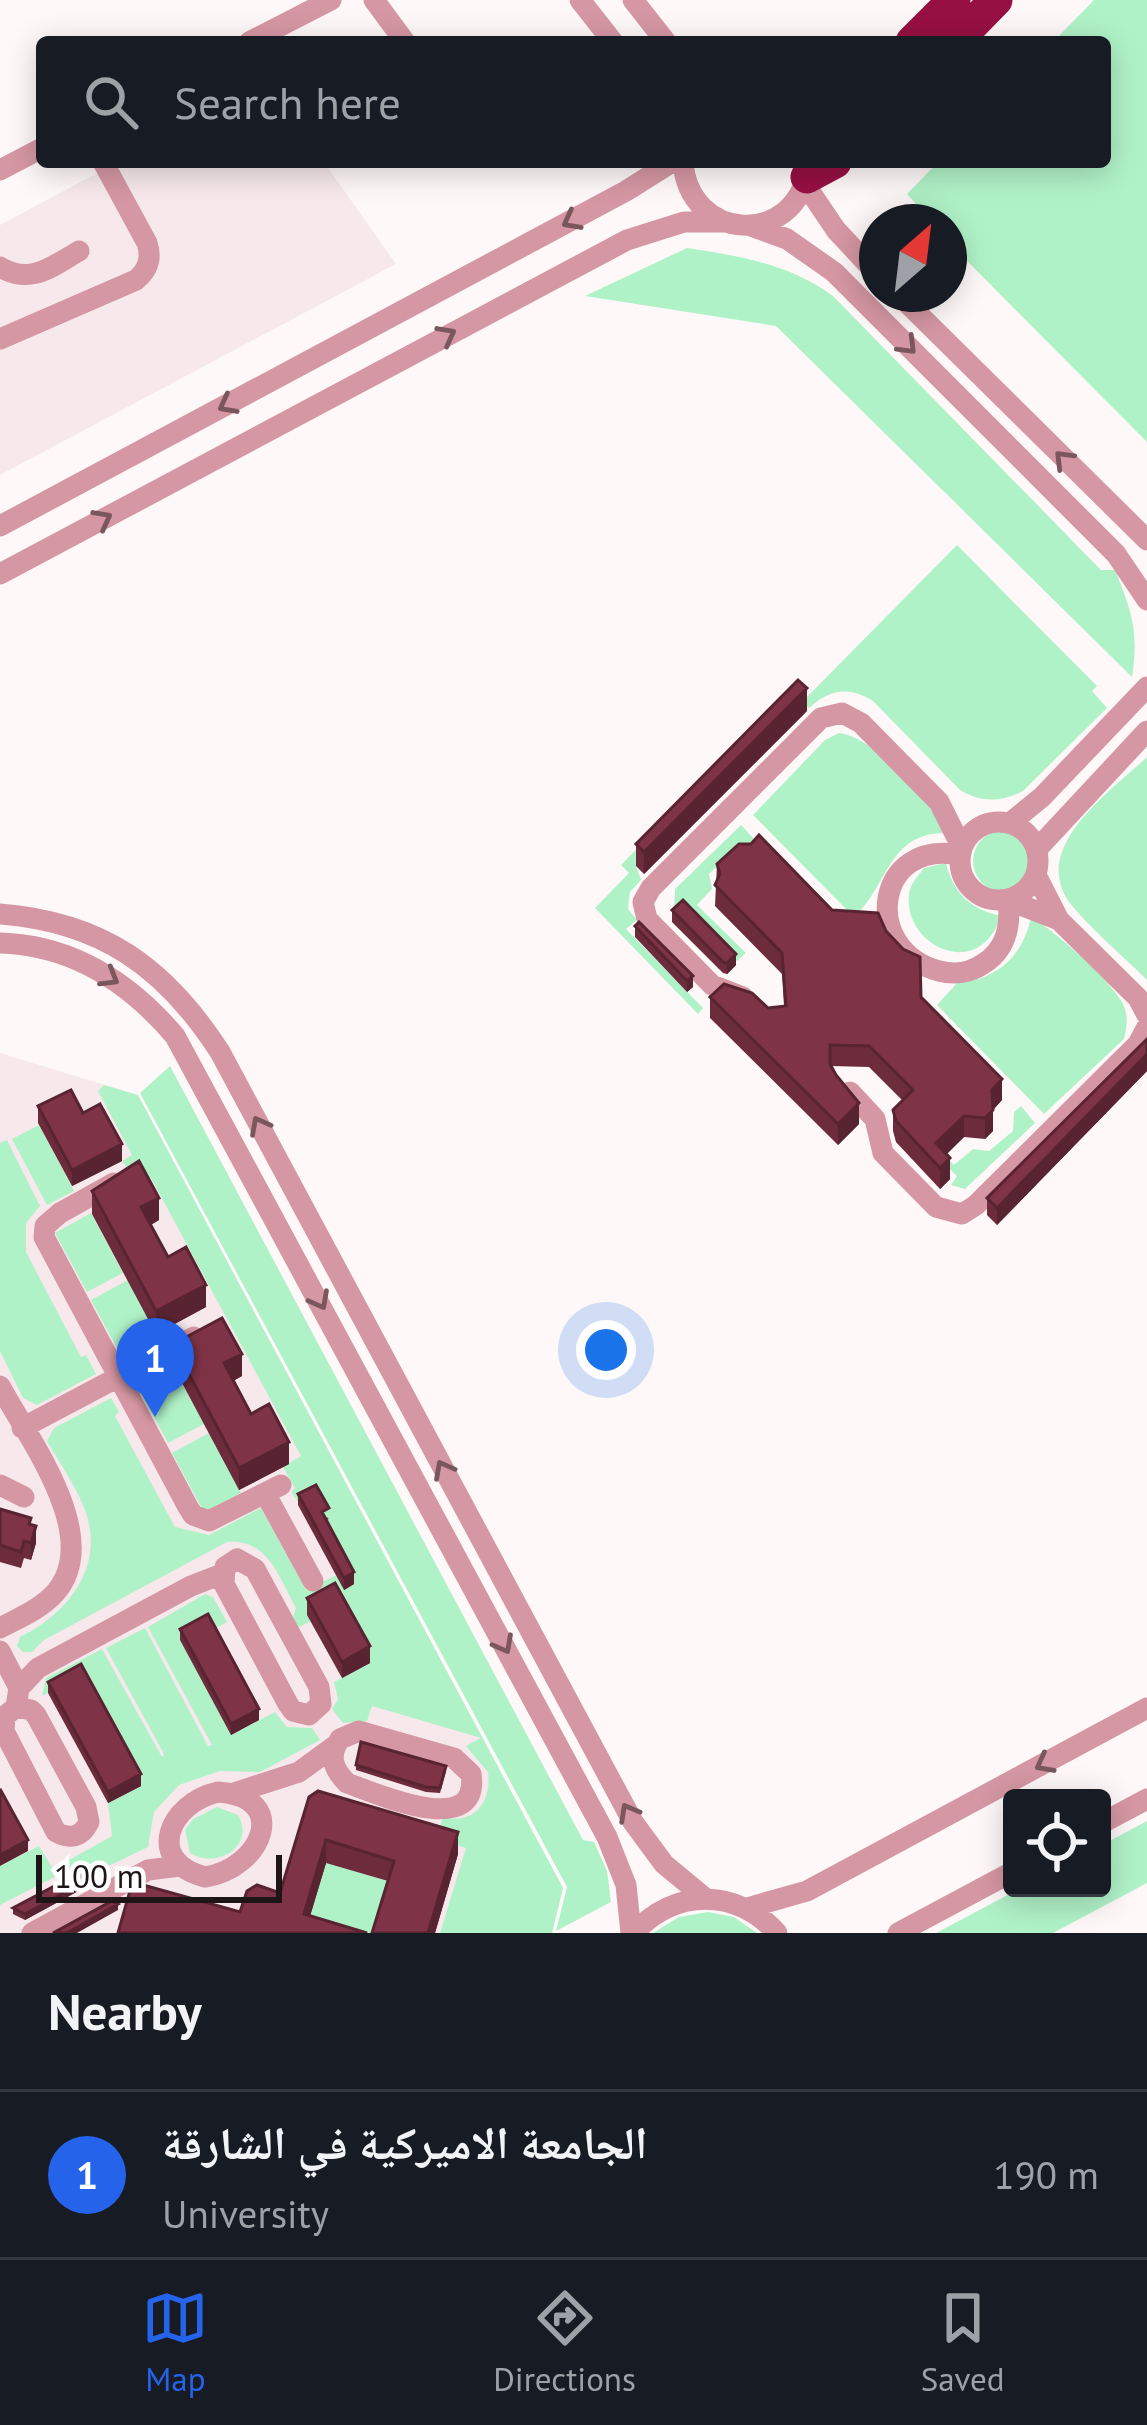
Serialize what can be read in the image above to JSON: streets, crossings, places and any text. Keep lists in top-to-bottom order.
{
  "scale_bar": "100 m",
  "north": "top right",
  "page": {
    "search": "Search here",
    "pins": "1",
    "scale": "100 m",
    "heading": "Nearby",
    "list": [
      {
        "mark": "1",
        "name": "الجامعة الاميركية في الشارقة",
        "note": "University",
        "value": "190 m"
      }
    ],
    "nav": ["Map", "Directions", "Saved"]
  }
}
